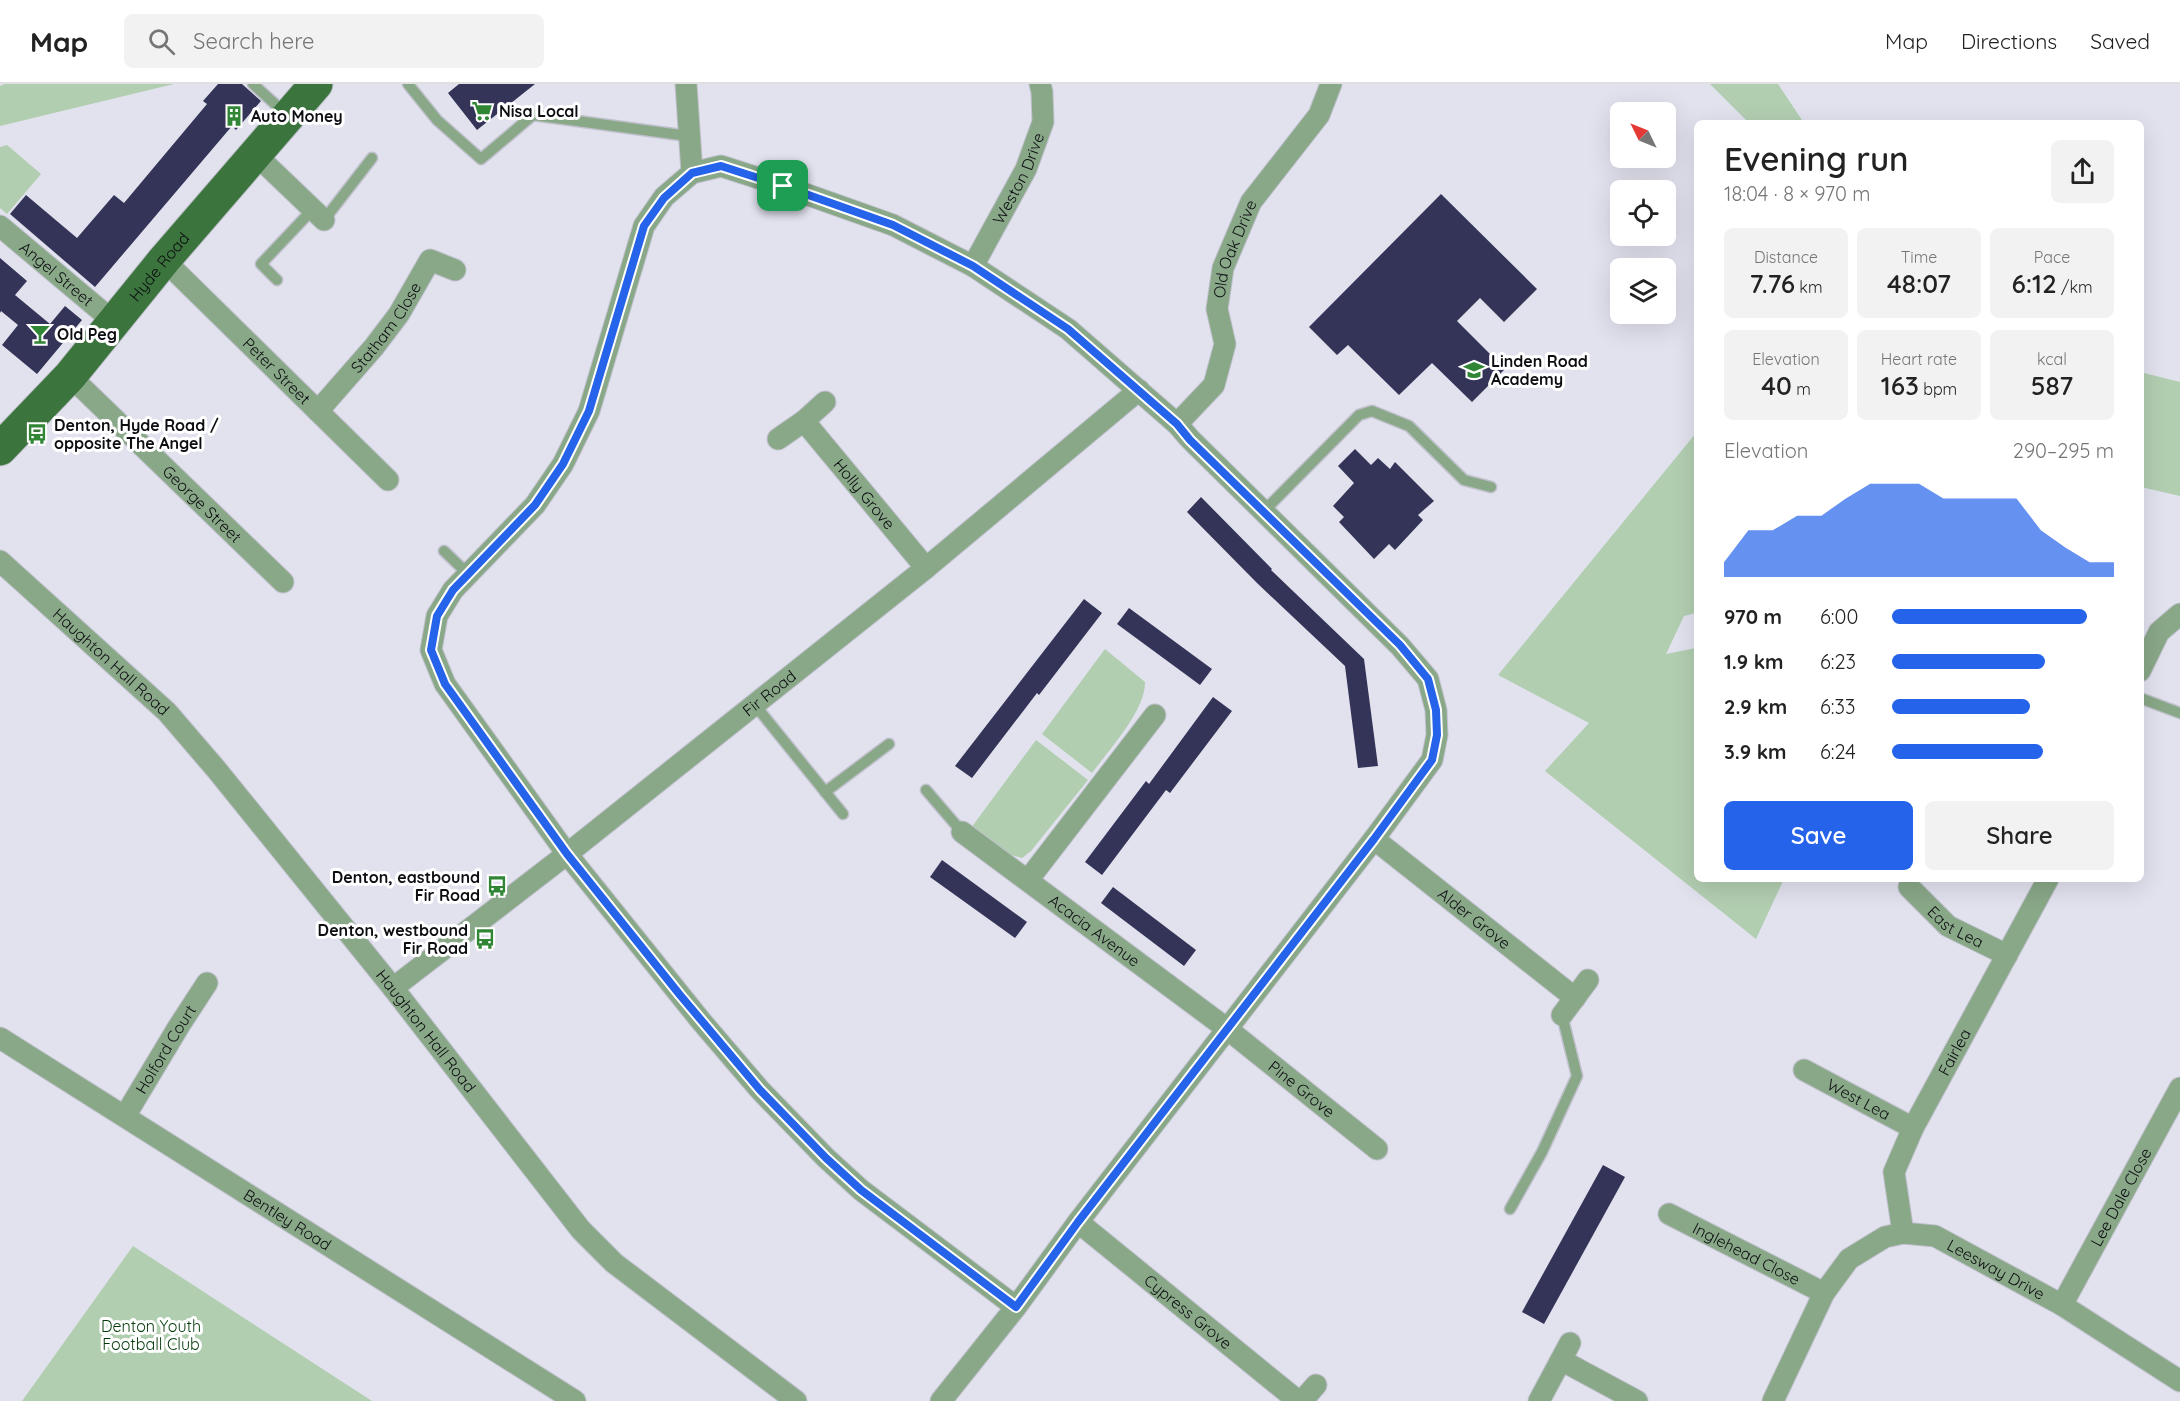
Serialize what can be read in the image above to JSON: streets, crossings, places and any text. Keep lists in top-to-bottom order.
{
  "streets": {
    "main road": ["Hyde Road"],
    "street": [
      "Weston Drive",
      "Old Oak Drive",
      "Angel Street",
      "Statham Close",
      "Peter Street",
      "Holly Grove",
      "George Street",
      "Haughton Hall Road",
      "Fir Road",
      "Alder Grove",
      "East Lea",
      "Acacia Avenue",
      "Holford Court",
      "Fairlea",
      "Pine Grove",
      "West Lea",
      "Lee Dale Close",
      "Bentley Road",
      "Inglehead Close",
      "Leesway Drive",
      "Cypress Grove"
    ]
  },
  "crossings": [
    ["Hyde Road", "Angel Street"],
    ["Hyde Road", "Peter Street"],
    ["Hyde Road", "George Street"],
    ["Statham Close", "Peter Street"],
    ["Holly Grove", "Fir Road"],
    ["Haughton Hall Road", "Fir Road"],
    ["East Lea", "Fairlea"],
    ["Acacia Avenue", "Pine Grove"],
    ["Holford Court", "Bentley Road"],
    ["Fairlea", "West Lea"],
    ["Fairlea", "Leesway Drive"],
    ["Lee Dale Close", "Leesway Drive"],
    ["Inglehead Close", "Leesway Drive"]
  ],
  "parks": ["Denton Youth Football Club"],
  "places": {
    "supermarket": ["Nisa Local"],
    "building": ["Auto Money"],
    "bar": ["Old Peg"],
    "school or university": ["Linden Road Academy"],
    "bus stop": ["Denton, Hyde Road / opposite The Angel", "Denton, eastbound Fir Road", "Denton, westbound Fir Road"]
  },
  "north": "top left",
  "page": {
    "header": "Map",
    "search": "Search here",
    "nav": ["Map", "Directions", "Saved"],
    "heading": ["Evening run", "18:04 · 8 × 970 m"],
    "stats": [
      ["Distance", "7.76 km"],
      ["Time", "48:07"],
      ["Pace", "6:12 /km"],
      ["Elevation", "40 m"],
      ["Heart rate", "163 bpm"],
      ["kcal", "587"]
    ],
    "chart": ["Elevation", "290–295 m"],
    "list": [
      {
        "name": "970 m",
        "note": "6:00"
      },
      {
        "name": "1.9 km",
        "note": "6:23"
      },
      {
        "name": "2.9 km",
        "note": "6:33"
      },
      {
        "name": "3.9 km",
        "note": "6:24"
      }
    ],
    "buttons": ["Save", "Share"]
  }
}
